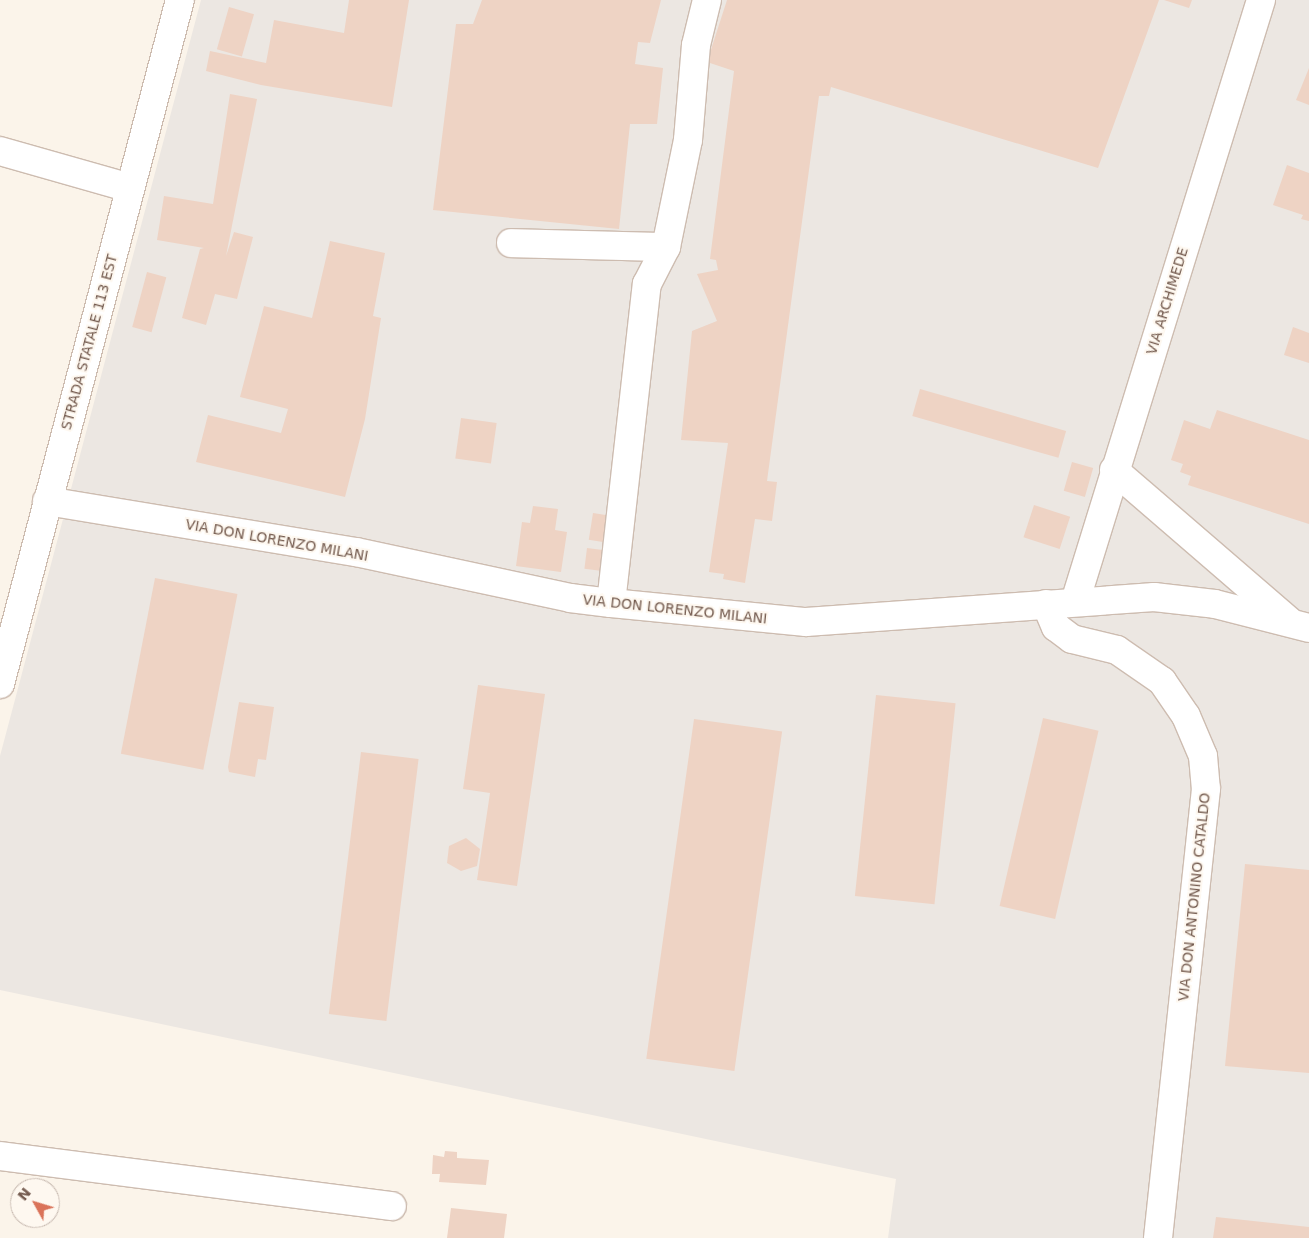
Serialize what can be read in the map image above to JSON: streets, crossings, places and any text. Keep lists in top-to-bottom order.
{
  "streets": {
    "street": [
      "VIA ARCHIMEDE",
      "STRADA STATALE 113 EST",
      "VIA DON LORENZO MILANI",
      "VIA DON ANTONINO CATALDO"
    ]
  },
  "crossings": [
    ["VIA ARCHIMEDE", "VIA DON LORENZO MILANI"],
    ["STRADA STATALE 113 EST", "VIA DON LORENZO MILANI"],
    ["VIA DON LORENZO MILANI", "VIA DON ANTONINO CATALDO"]
  ],
  "north": "top left"
}
